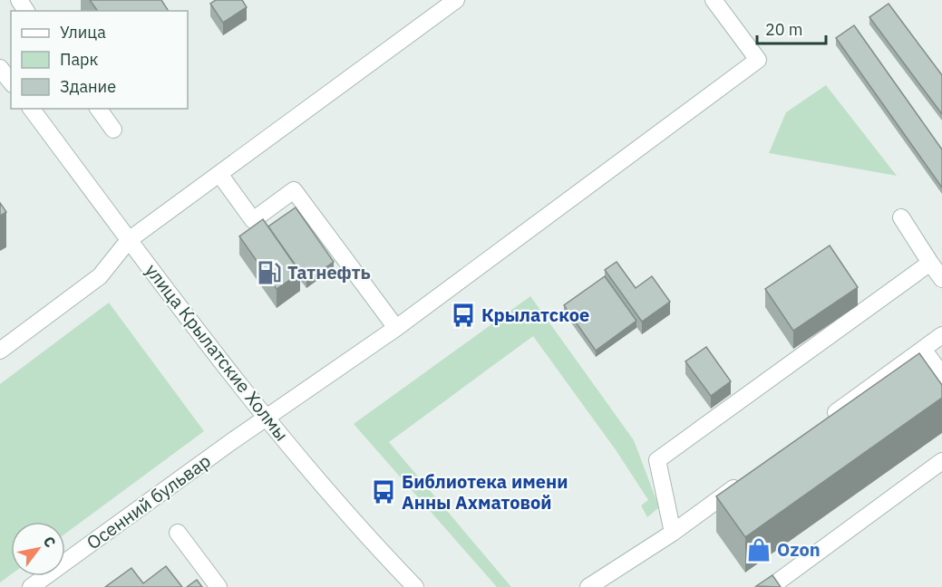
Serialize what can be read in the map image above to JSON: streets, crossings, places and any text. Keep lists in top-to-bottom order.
{
  "streets": {
    "street": ["улица Крылатские Холмы", "Осенний бульвар"]
  },
  "crossings": [
    ["улица Крылатские Холмы", "Осенний бульвар"]
  ],
  "places": {
    "fuel station": ["Татнефть"],
    "bus stop": ["Крылатское", "Библиотека имени Анны Ахматовой"],
    "shop": ["Ozon"]
  },
  "legend": ["Улица", "Парк", "Здание"],
  "scale_bar": "20 m",
  "north": "top right"
}
